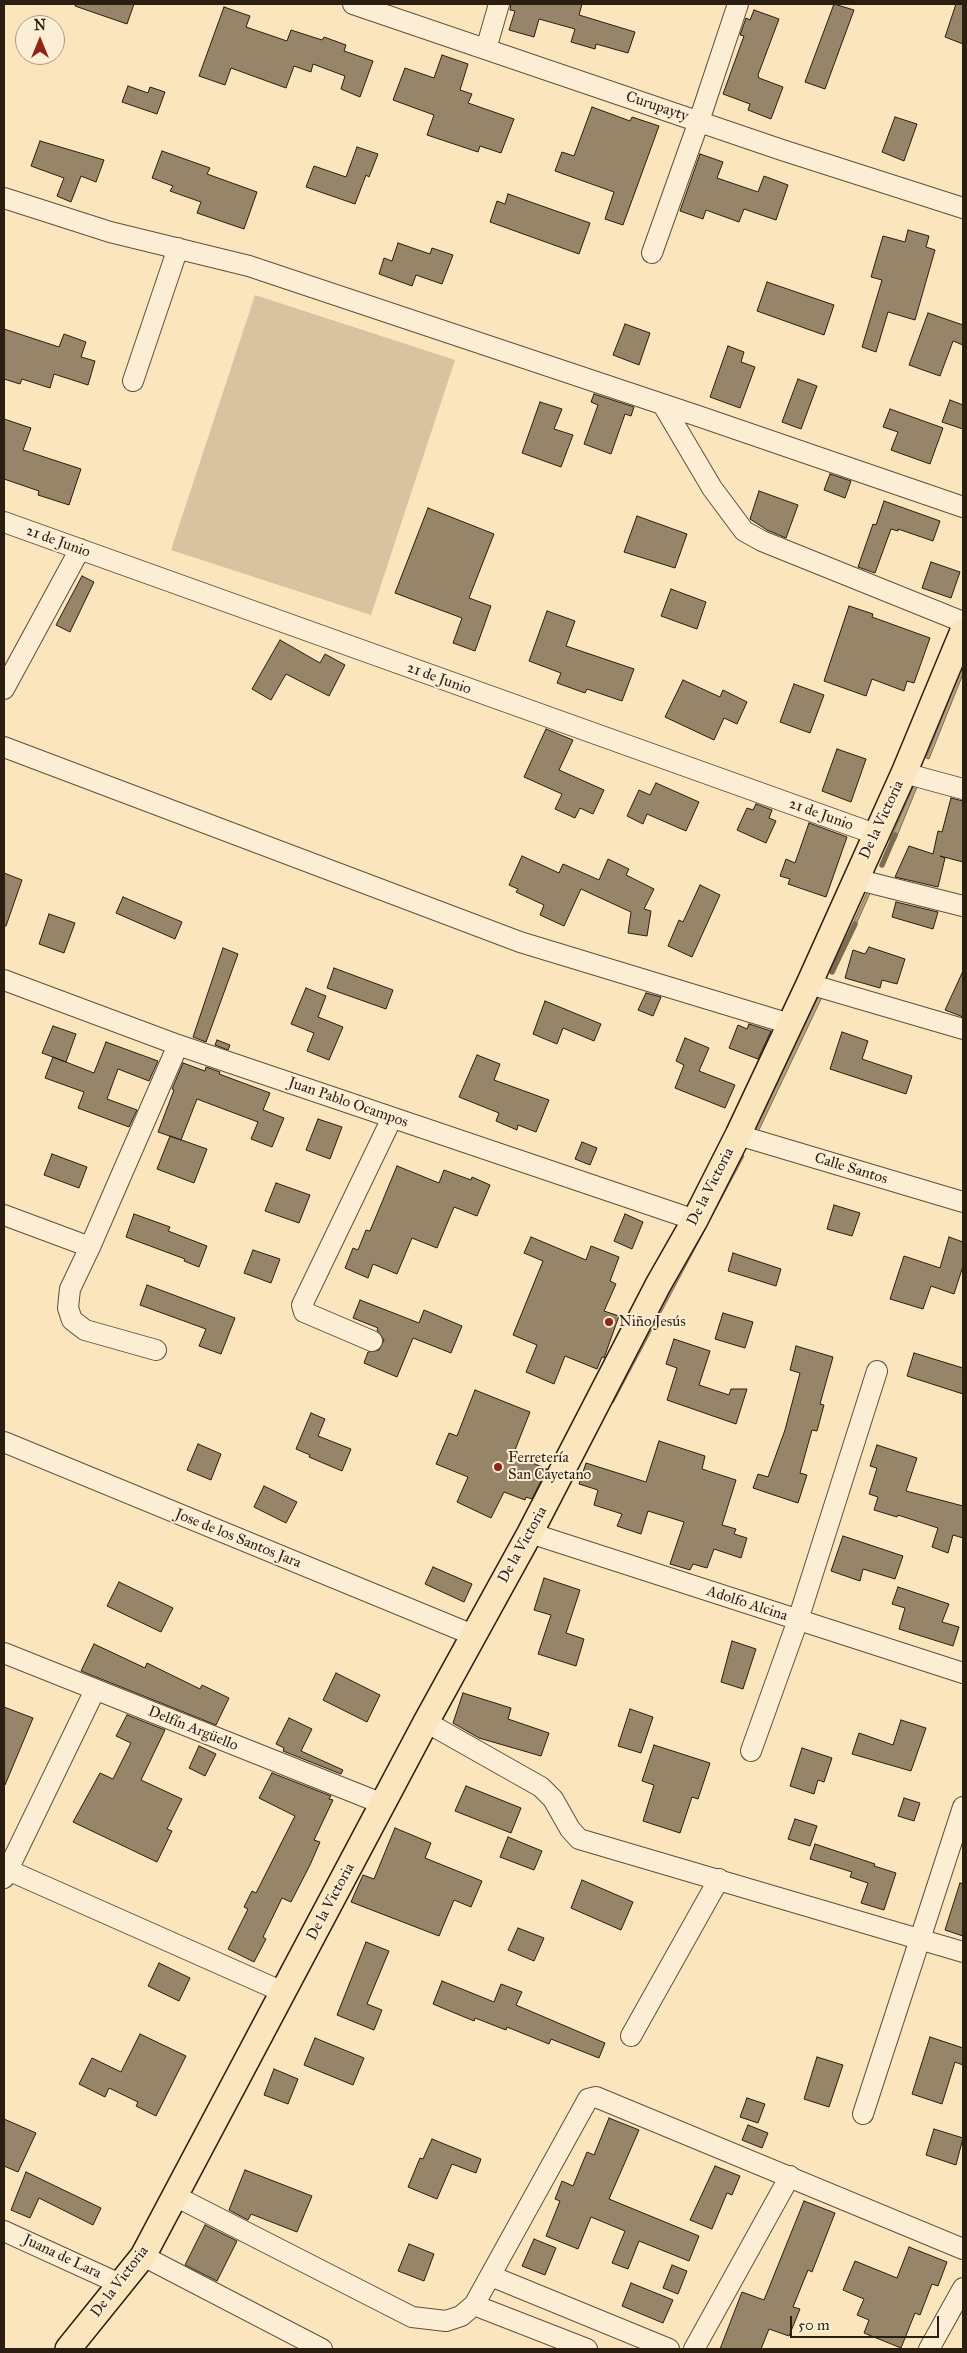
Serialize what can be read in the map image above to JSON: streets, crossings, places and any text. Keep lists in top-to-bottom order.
{
  "streets": {
    "main road": ["De la Victoria"],
    "street": [
      "Curupayty",
      "21 de Junio",
      "Juan Pablo Ocampos",
      "Calle Santos",
      "Jose de los Santos Jara",
      "Adolfo Alcina",
      "Delfín Argüello",
      "Juana de Lara"
    ]
  },
  "crossings": [
    ["21 de Junio", "De la Victoria"],
    ["De la Victoria", "Juan Pablo Ocampos"],
    ["De la Victoria", "Calle Santos"],
    ["De la Victoria", "Jose de los Santos Jara"],
    ["De la Victoria", "Adolfo Alcina"],
    ["De la Victoria", "Delfín Argüello"],
    ["De la Victoria", "Juana de Lara"]
  ],
  "places": ["Niño Jesús", "Ferretería San Cayetano"],
  "scale_bar": "50 m",
  "north": "top"
}
